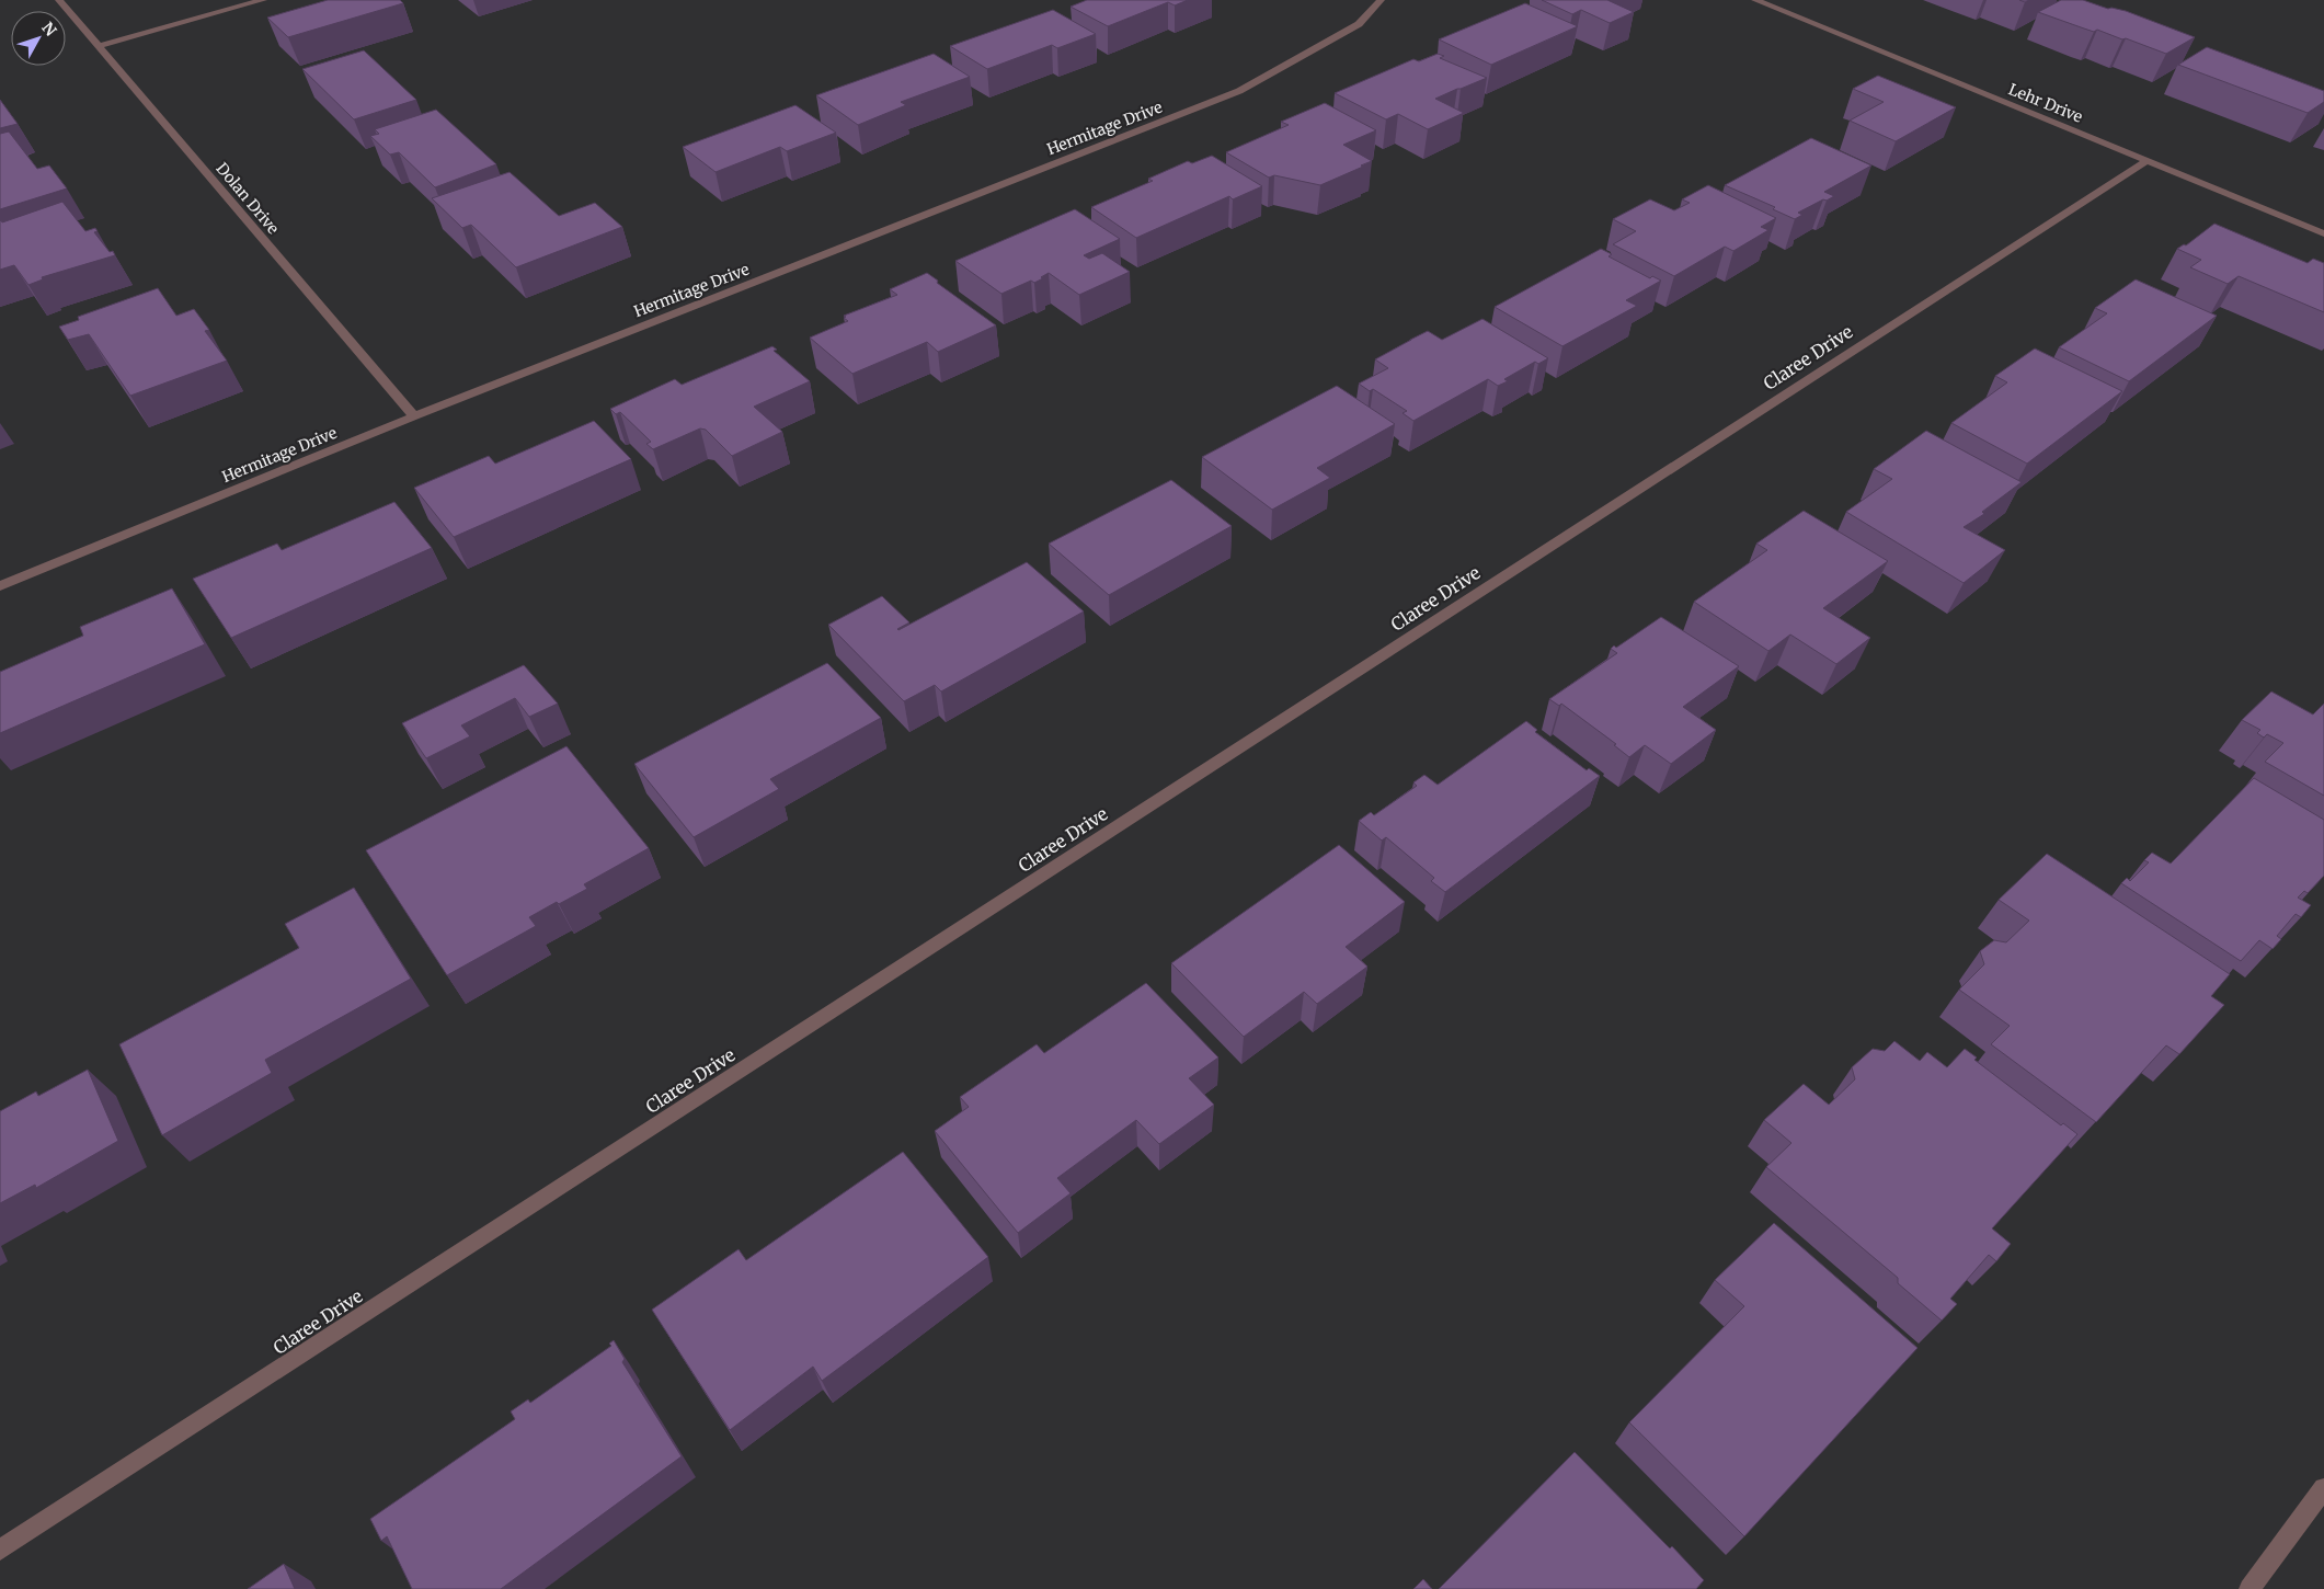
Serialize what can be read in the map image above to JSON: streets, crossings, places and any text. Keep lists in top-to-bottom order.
{
  "streets": {
    "street": [
      "Lehr Drive",
      "Hermitage Drive",
      "Dolan Drive",
      "Claree Drive"
    ]
  },
  "crossings": [
    ["Lehr Drive", "Claree Drive"],
    ["Hermitage Drive", "Dolan Drive"]
  ],
  "north": "top right"
}
